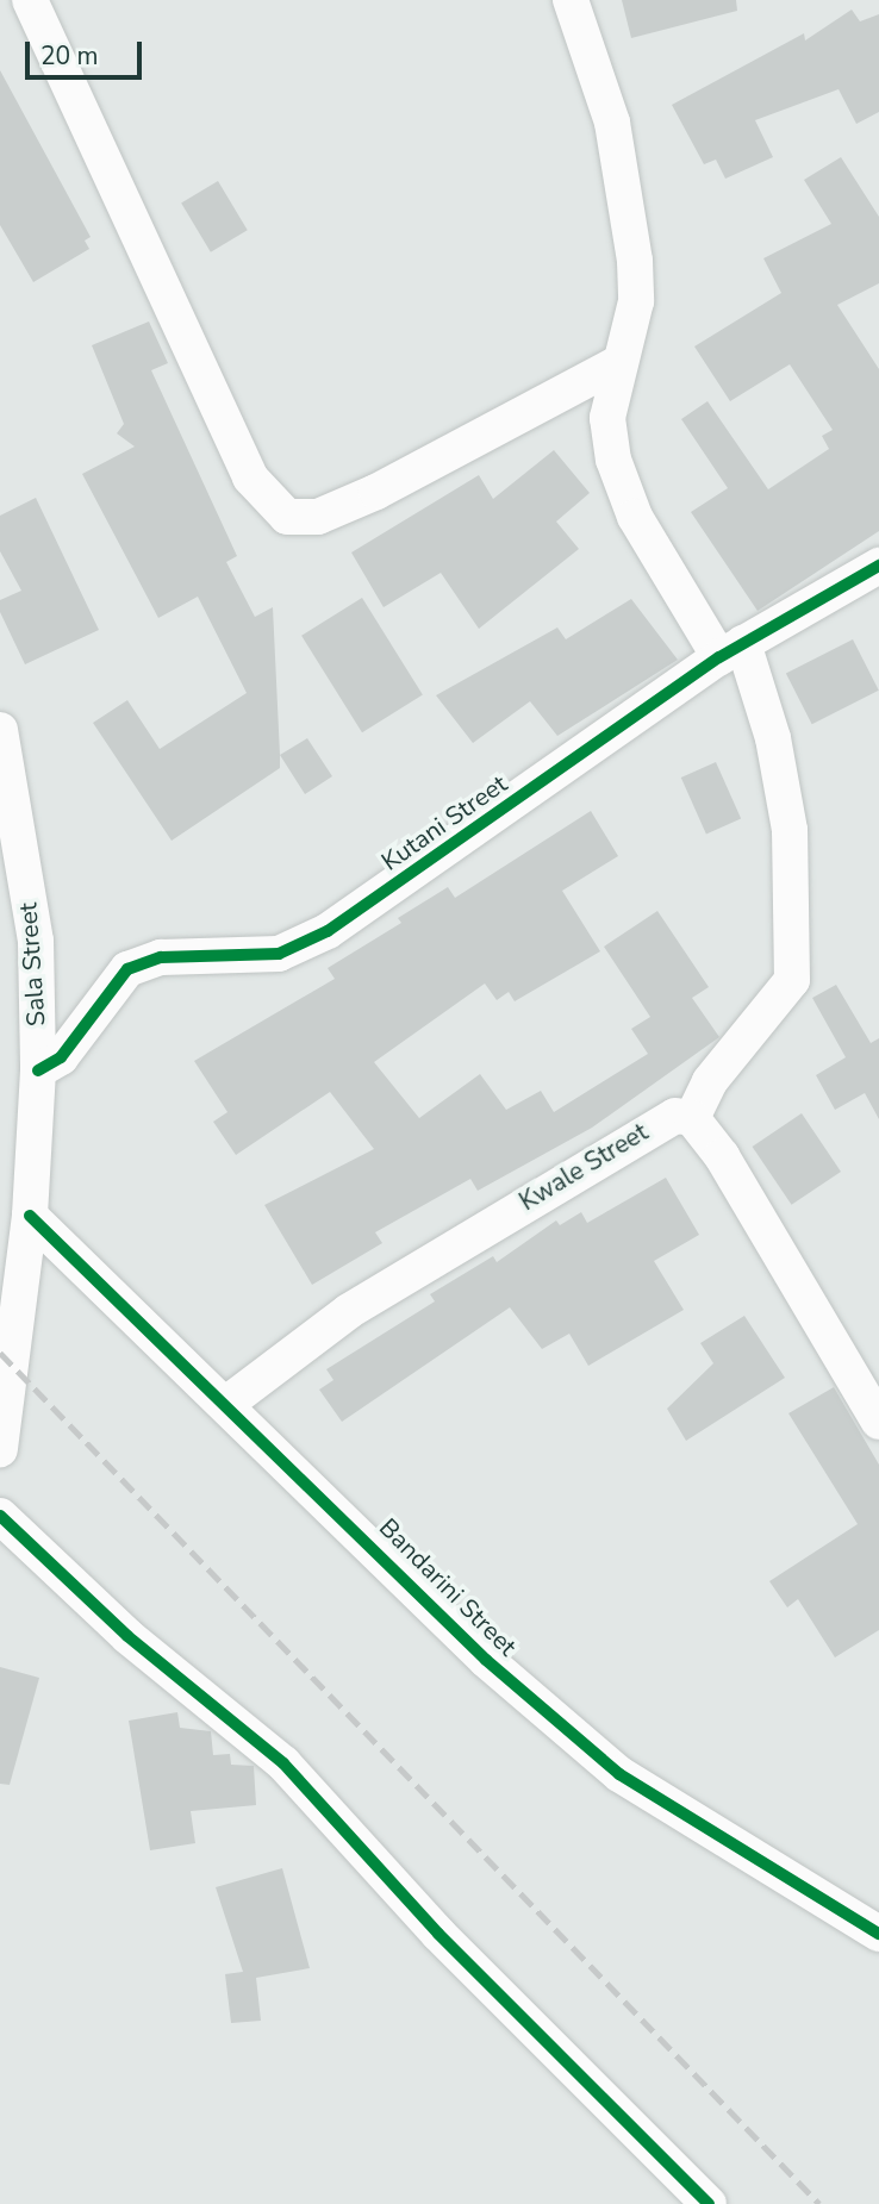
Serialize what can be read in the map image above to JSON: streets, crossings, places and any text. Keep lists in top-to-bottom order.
{
  "streets": {
    "street": [
      "Kutani Street",
      "Sala Street",
      "Kwale Street",
      "Bandarini Street"
    ]
  },
  "crossings": [
    ["Kutani Street", "Sala Street"],
    ["Sala Street", "Bandarini Street"],
    ["Kwale Street", "Bandarini Street"]
  ],
  "scale_bar": "20 m"
}
